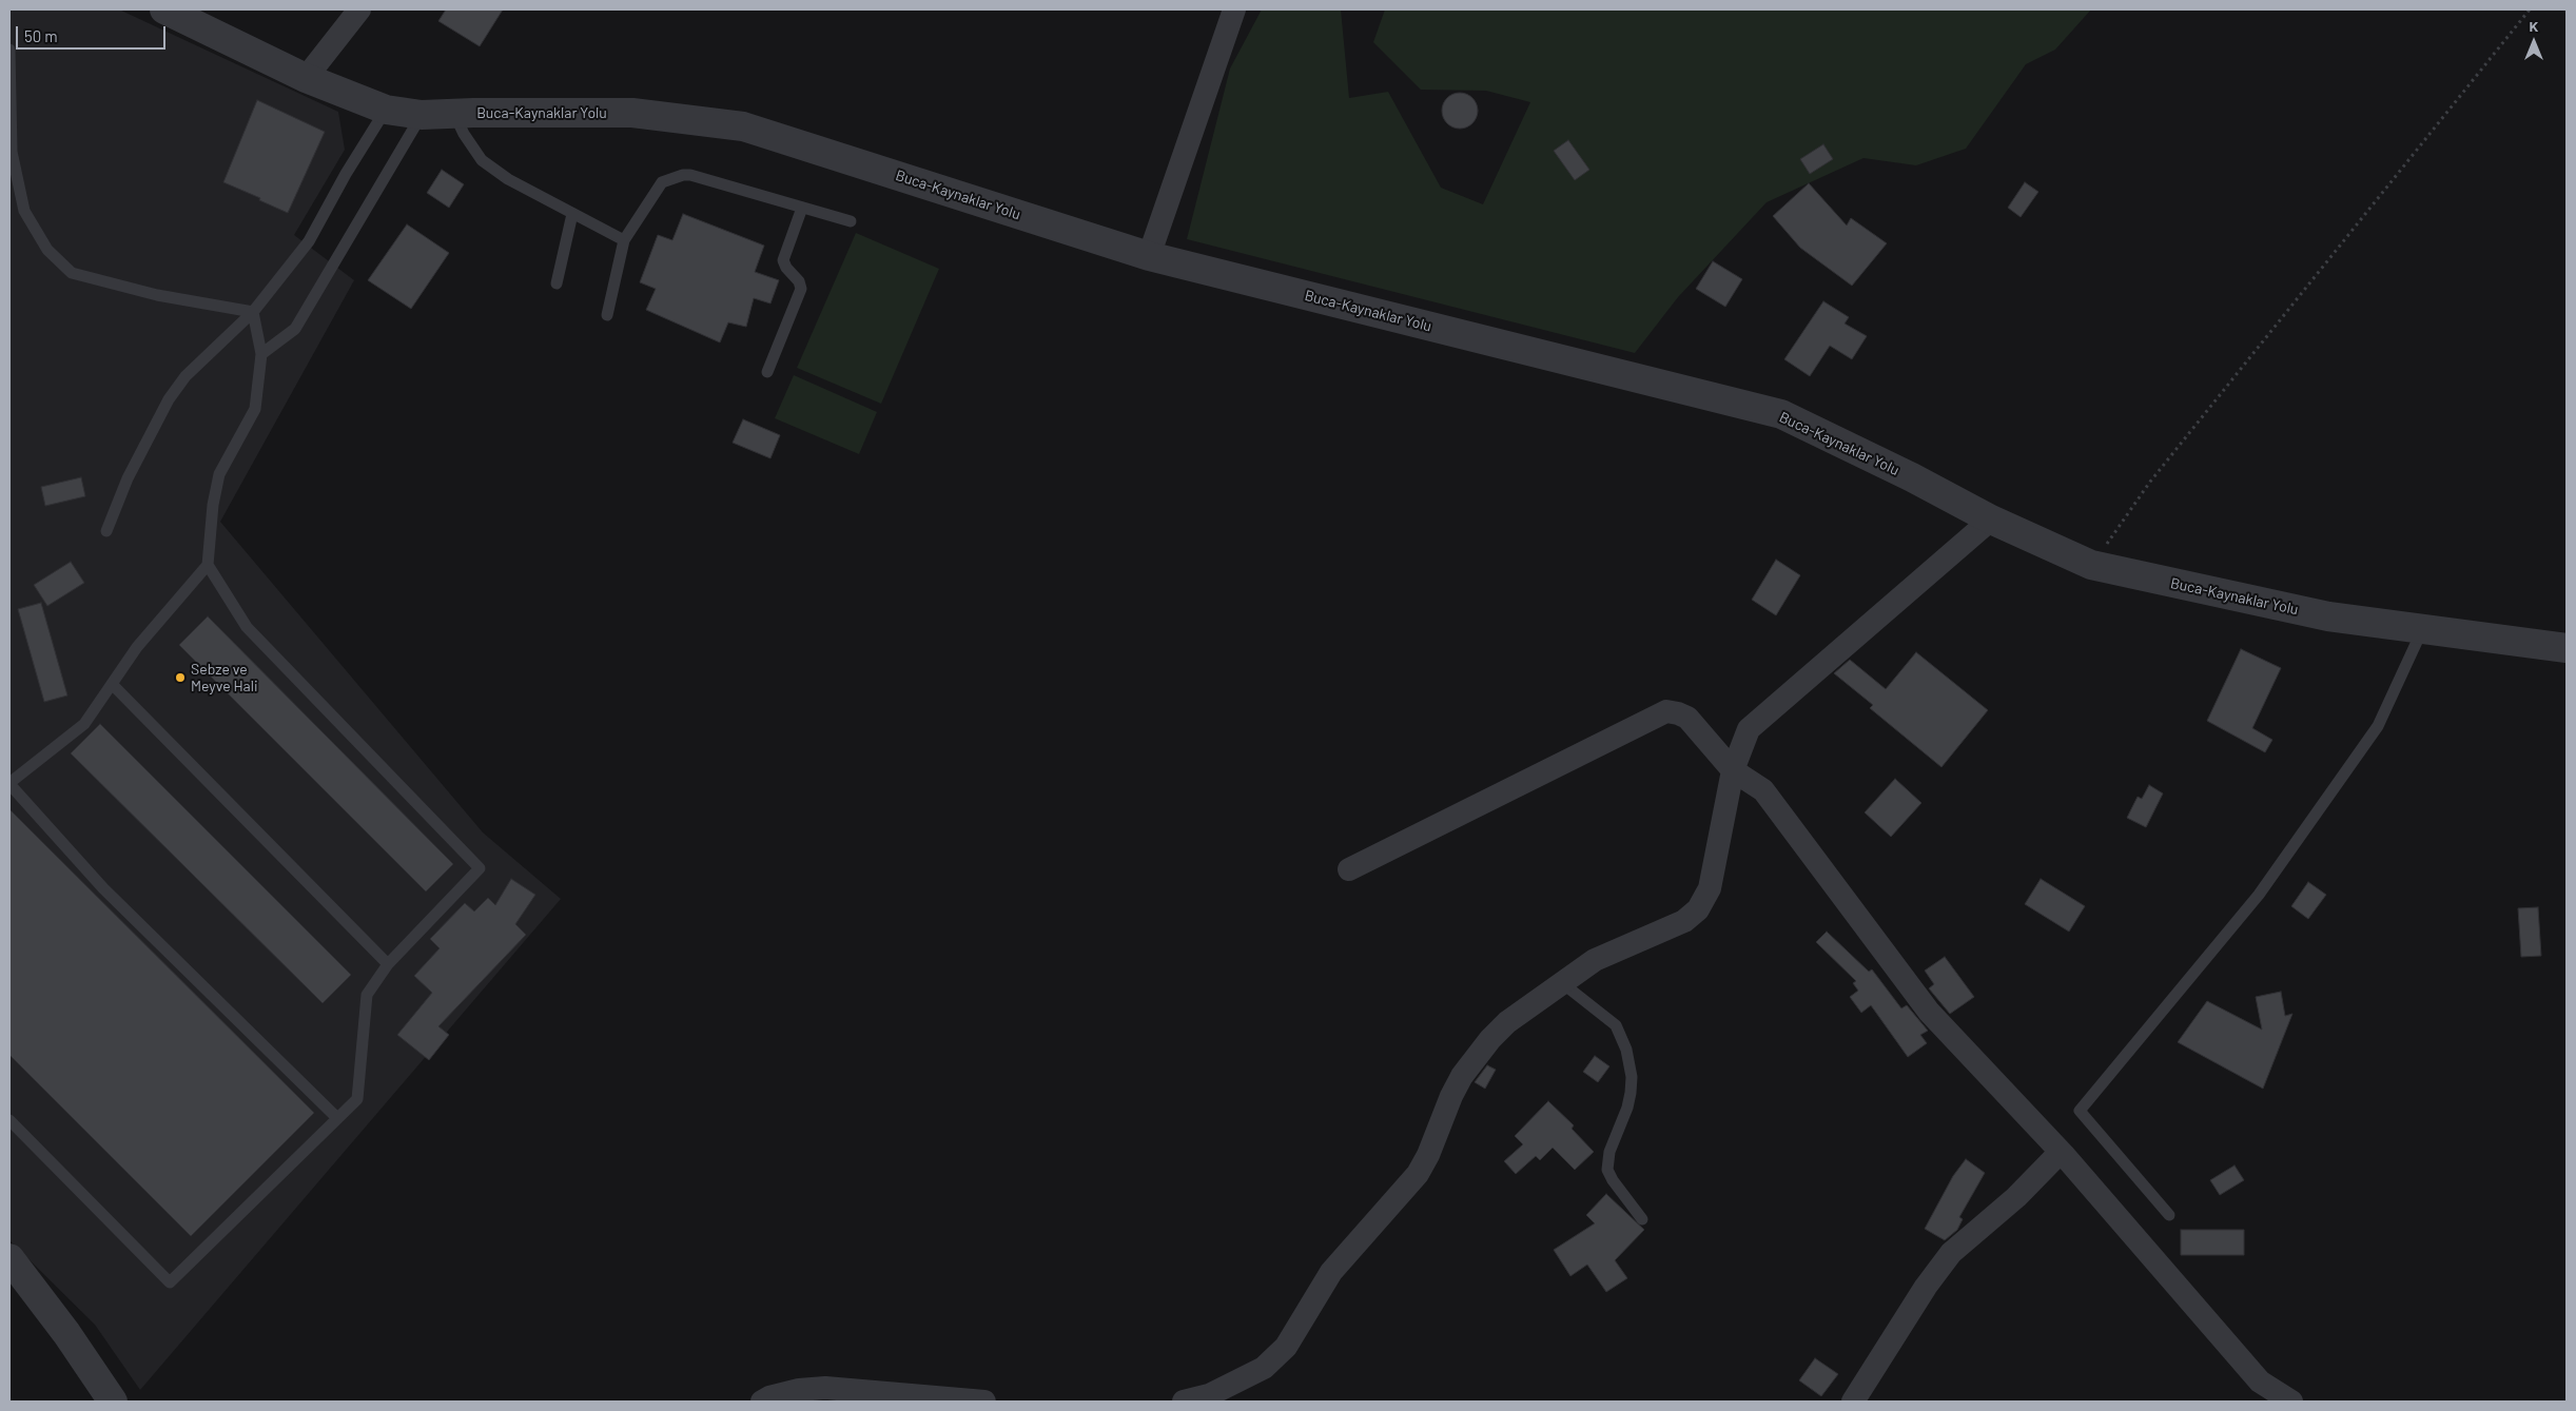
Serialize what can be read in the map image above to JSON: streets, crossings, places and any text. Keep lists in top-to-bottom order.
{
  "streets": {
    "street": ["Buca-Kaynaklar Yolu"]
  },
  "places": ["Sebze ve Meyve Hali"],
  "scale_bar": "50 m",
  "north": "top"
}
